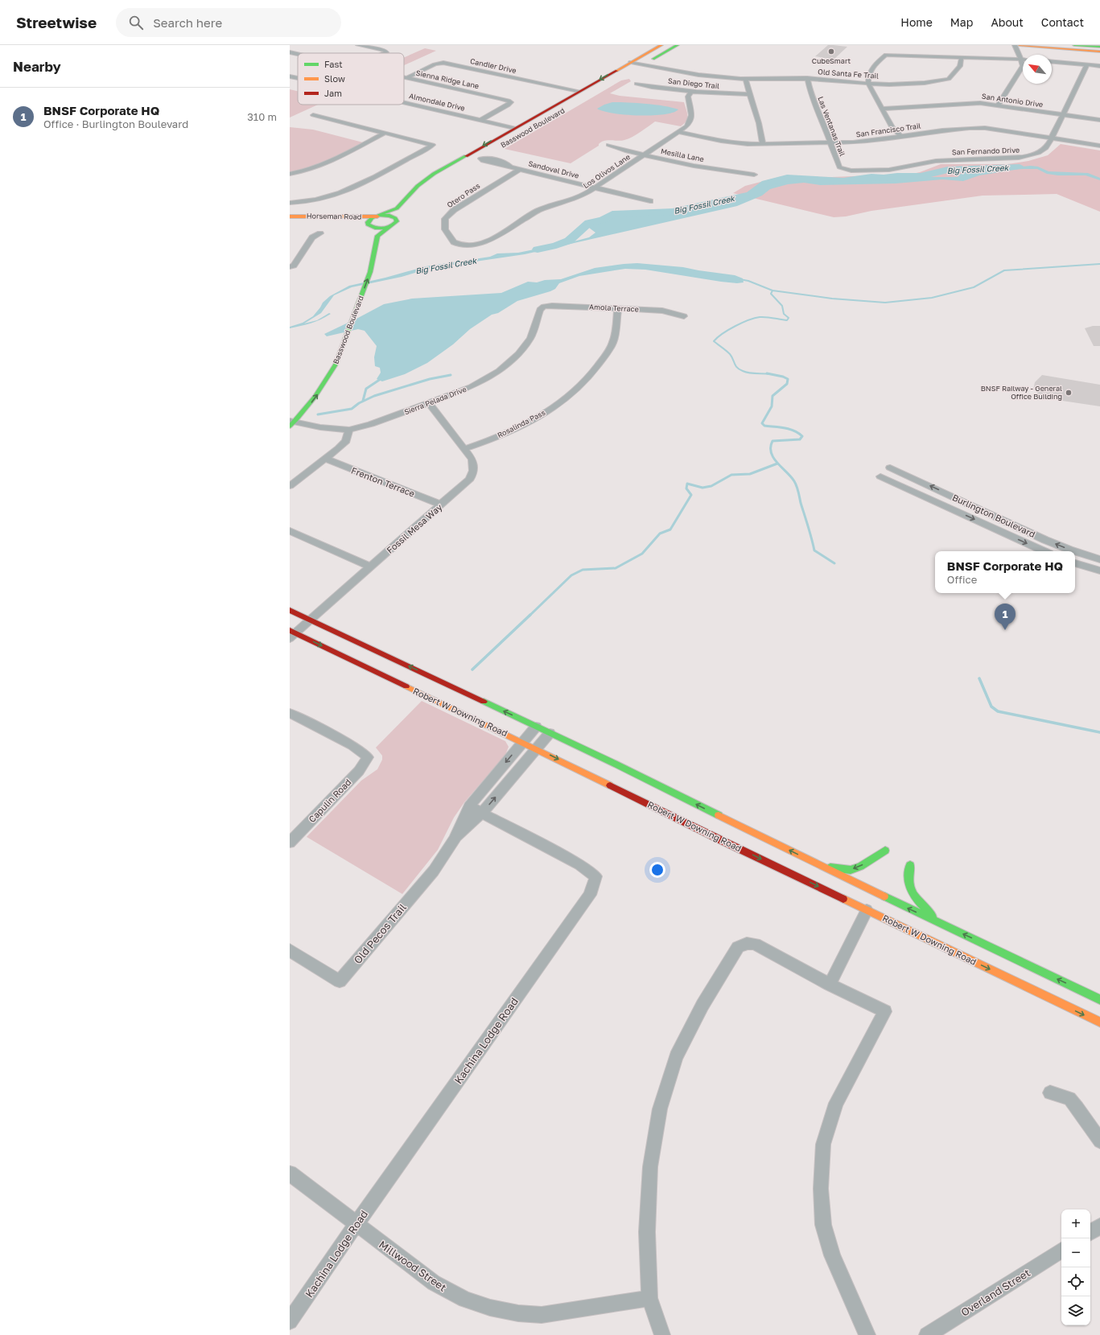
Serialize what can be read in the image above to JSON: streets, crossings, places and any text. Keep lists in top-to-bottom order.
{
  "streets": {
    "main road": ["Basswood Boulevard", "Horseman Road", "Robert W Downing Road"],
    "street": [
      "Candler Drive",
      "Old Santa Fe Trail",
      "Sienna Ridge Lane",
      "San Diego Trail",
      "San Antonio Drive",
      "Almondale Drive",
      "Las Ventanas Trail",
      "San Francisco Trail",
      "San Fernando Drive",
      "Mesilla Lane",
      "Sandoval Drive",
      "Los Olivos Lane",
      "Otero Pass",
      "Amola Terrace",
      "Sierra Pelada Drive",
      "Rosalinda Pass",
      "Frenton Terrace",
      "Burlington Boulevard",
      "Fossil Mesa Way",
      "Capulin Road",
      "Old Pecos Trail",
      "Kachina Lodge Road",
      "Millwood Street",
      "Overland Street"
    ]
  },
  "crossings": [
    ["Candler Drive", "Sienna Ridge Lane"],
    ["Candler Drive", "Basswood Boulevard"],
    ["Old Santa Fe Trail", "Las Ventanas Trail"],
    ["Old Santa Fe Trail", "Basswood Boulevard"],
    ["Sienna Ridge Lane", "Almondale Drive"],
    ["San Diego Trail", "Los Olivos Lane"],
    ["San Antonio Drive", "San Fernando Drive"],
    ["Almondale Drive", "Basswood Boulevard"],
    ["Las Ventanas Trail", "San Francisco Trail"],
    ["Las Ventanas Trail", "San Fernando Drive"],
    ["Basswood Boulevard", "Sandoval Drive"],
    ["Basswood Boulevard", "Horseman Road"],
    ["Basswood Boulevard", "Sierra Pelada Drive"],
    ["San Francisco Trail", "San Fernando Drive"],
    ["San Francisco Trail", "Los Olivos Lane"],
    ["Mesilla Lane", "Los Olivos Lane"],
    ["Sandoval Drive", "Los Olivos Lane"],
    ["Sandoval Drive", "Otero Pass"],
    ["Los Olivos Lane", "Otero Pass"],
    ["Amola Terrace", "Sierra Pelada Drive"],
    ["Amola Terrace", "Rosalinda Pass"],
    ["Sierra Pelada Drive", "Fossil Mesa Way"],
    ["Rosalinda Pass", "Fossil Mesa Way"],
    ["Frenton Terrace", "Fossil Mesa Way"],
    ["Fossil Mesa Way", "Robert W Downing Road"],
    ["Robert W Downing Road", "Old Pecos Trail"],
    ["Old Pecos Trail", "Kachina Lodge Road"],
    ["Kachina Lodge Road", "Millwood Street"]
  ],
  "water": ["Big Fossil Creek"],
  "places": ["CubeSmart", "BNSF Railway - General Office Building"],
  "legend": ["Fast", "Slow", "Jam"],
  "north": "top left",
  "page": {
    "header": "Streetwise",
    "search": "Search here",
    "nav": [
      "Home",
      "Map",
      "About",
      "Contact"
    ],
    "heading": "Nearby",
    "list": [
      {
        "mark": "1",
        "name": "BNSF Corporate HQ",
        "note": "Office · Burlington Boulevard",
        "value": "310 m"
      }
    ],
    "popup": ["BNSF Corporate HQ", "Office"],
    "pins": "1",
    "map_buttons": ["+", "−"]
  }
}
